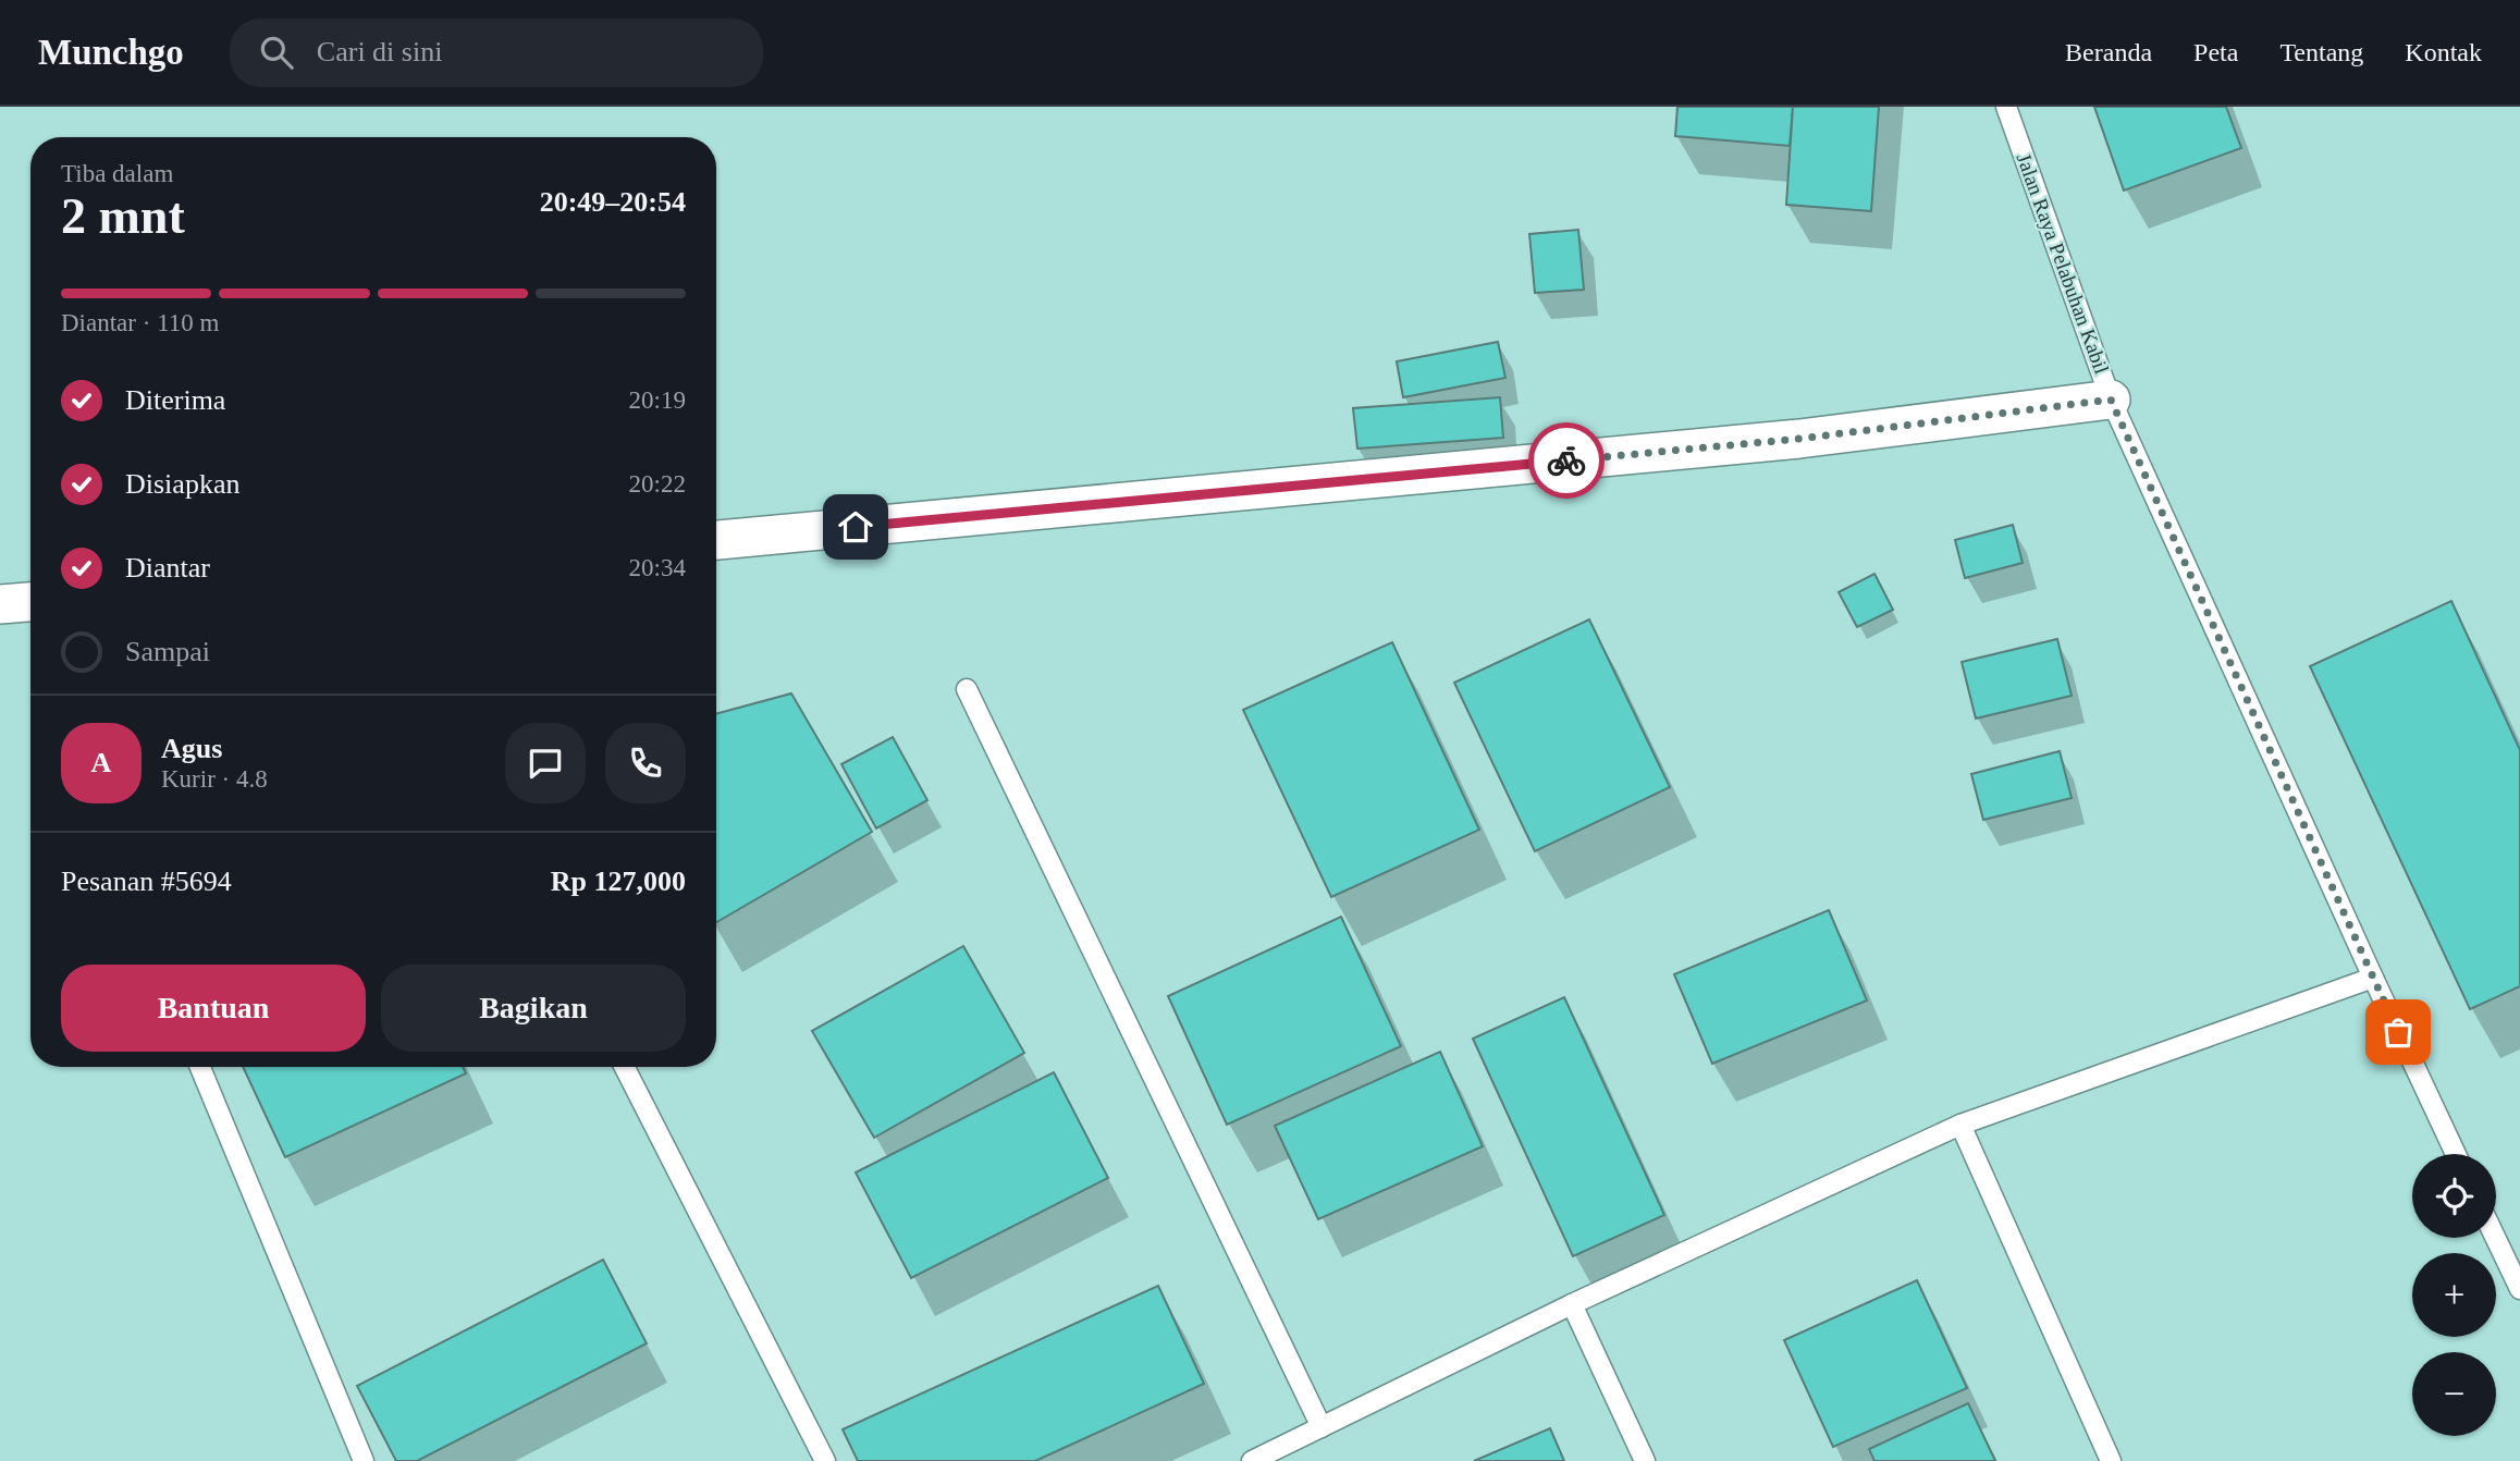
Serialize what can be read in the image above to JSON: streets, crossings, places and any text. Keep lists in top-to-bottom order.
{
  "streets": {
    "lane": ["Jalan Raya Pelabuhan Kabil"]
  },
  "page": {
    "header": "Munchgo",
    "search": "Cari di sini",
    "nav": [
      "Beranda",
      "Peta",
      "Tentang",
      "Kontak"
    ],
    "heading": ["2 mnt", "Tiba dalam", "20:49–20:54"],
    "panel": [
      "Agus",
      "Kurir · 4.8",
      "Pesanan #5694",
      "Rp 127,000"
    ],
    "bar": "Diantar · 110 m",
    "list": [
      ["Diterima", "20:19"],
      ["Disiapkan", "20:22"],
      ["Diantar", "20:34"],
      "Sampai"
    ],
    "round": "A",
    "buttons": ["Bantuan", "Bagikan"],
    "map_buttons": ["+", "−"]
  }
}
